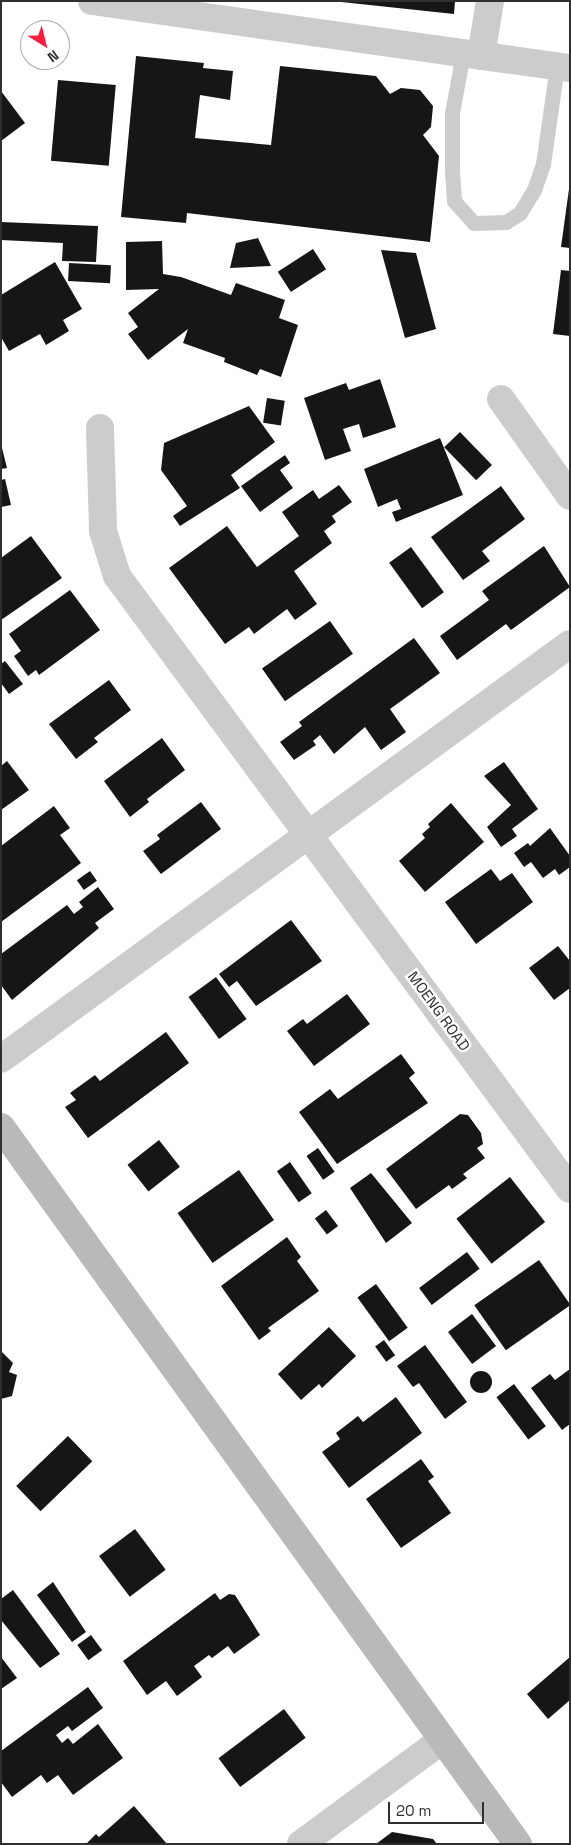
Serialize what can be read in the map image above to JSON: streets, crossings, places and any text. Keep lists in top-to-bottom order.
{
  "streets": {
    "street": ["MOENG ROAD"]
  },
  "scale_bar": "20 m",
  "north": "bottom right"
}
